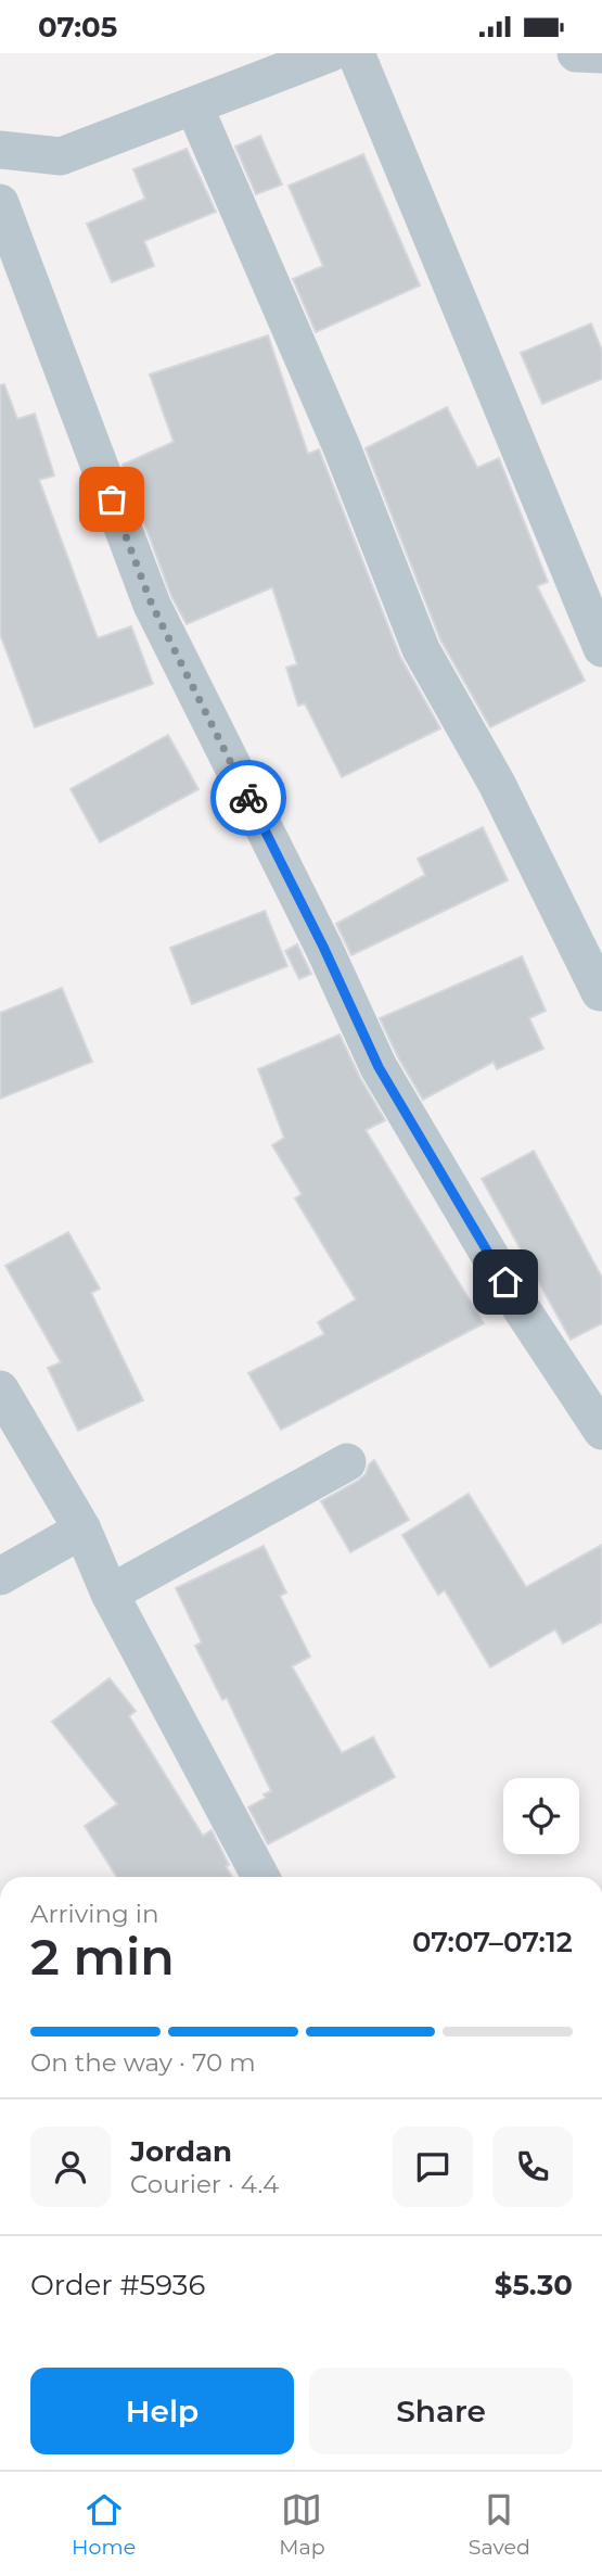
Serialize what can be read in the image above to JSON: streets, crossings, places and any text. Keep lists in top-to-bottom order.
{
  "page": {
    "status": "07:05",
    "heading": ["2 min", "Arriving in", "07:07–07:12"],
    "panel": [
      "Jordan",
      "Courier · 4.4",
      "Order #5936",
      "$5.30"
    ],
    "bar": "On the way · 70 m",
    "buttons": ["Help", "Share"],
    "tabs": ["Home", "Map", "Saved"]
  }
}
